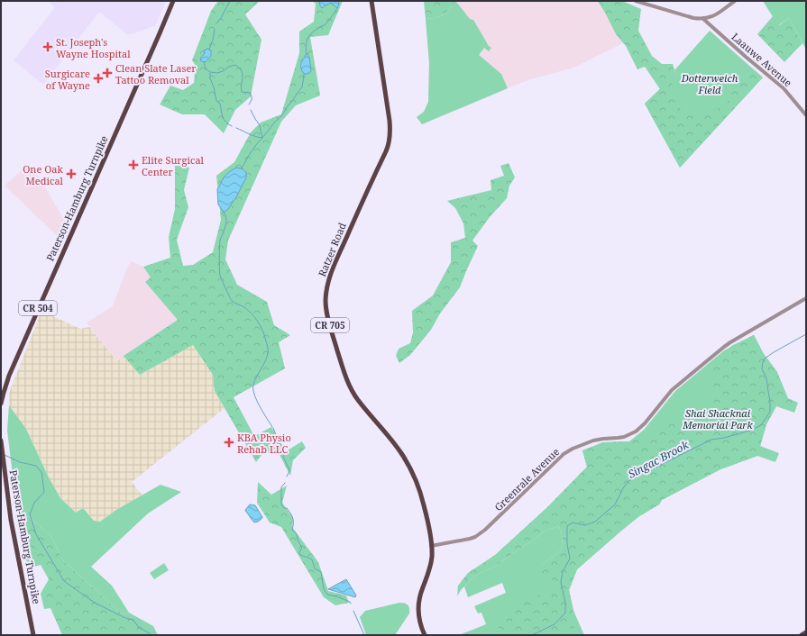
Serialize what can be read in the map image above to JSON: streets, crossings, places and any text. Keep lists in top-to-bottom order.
{
  "streets": {
    "main road": [
      "Paterson-Hamburg Turnpike",
      "Ratzer Road",
      "CR 504",
      "CR 705"
    ],
    "street": ["Laauwe Avenue", "Greenrale Avenue"]
  },
  "crossings": [
    ["Ratzer Road", "Greenrale Avenue"]
  ],
  "water": ["Singac Brook"],
  "parks": ["Dotterweich Field", "Shai Shacknai Memorial Park"],
  "places": {
    "health": [
      "St. Joseph's Wayne Hospital",
      "Clean Slate Laser Tattoo Removal",
      "Surgicare of Wayne",
      "Elite Surgical Center",
      "One Oak Medical",
      "KBA Physio Rehab LLC"
    ]
  }
}
